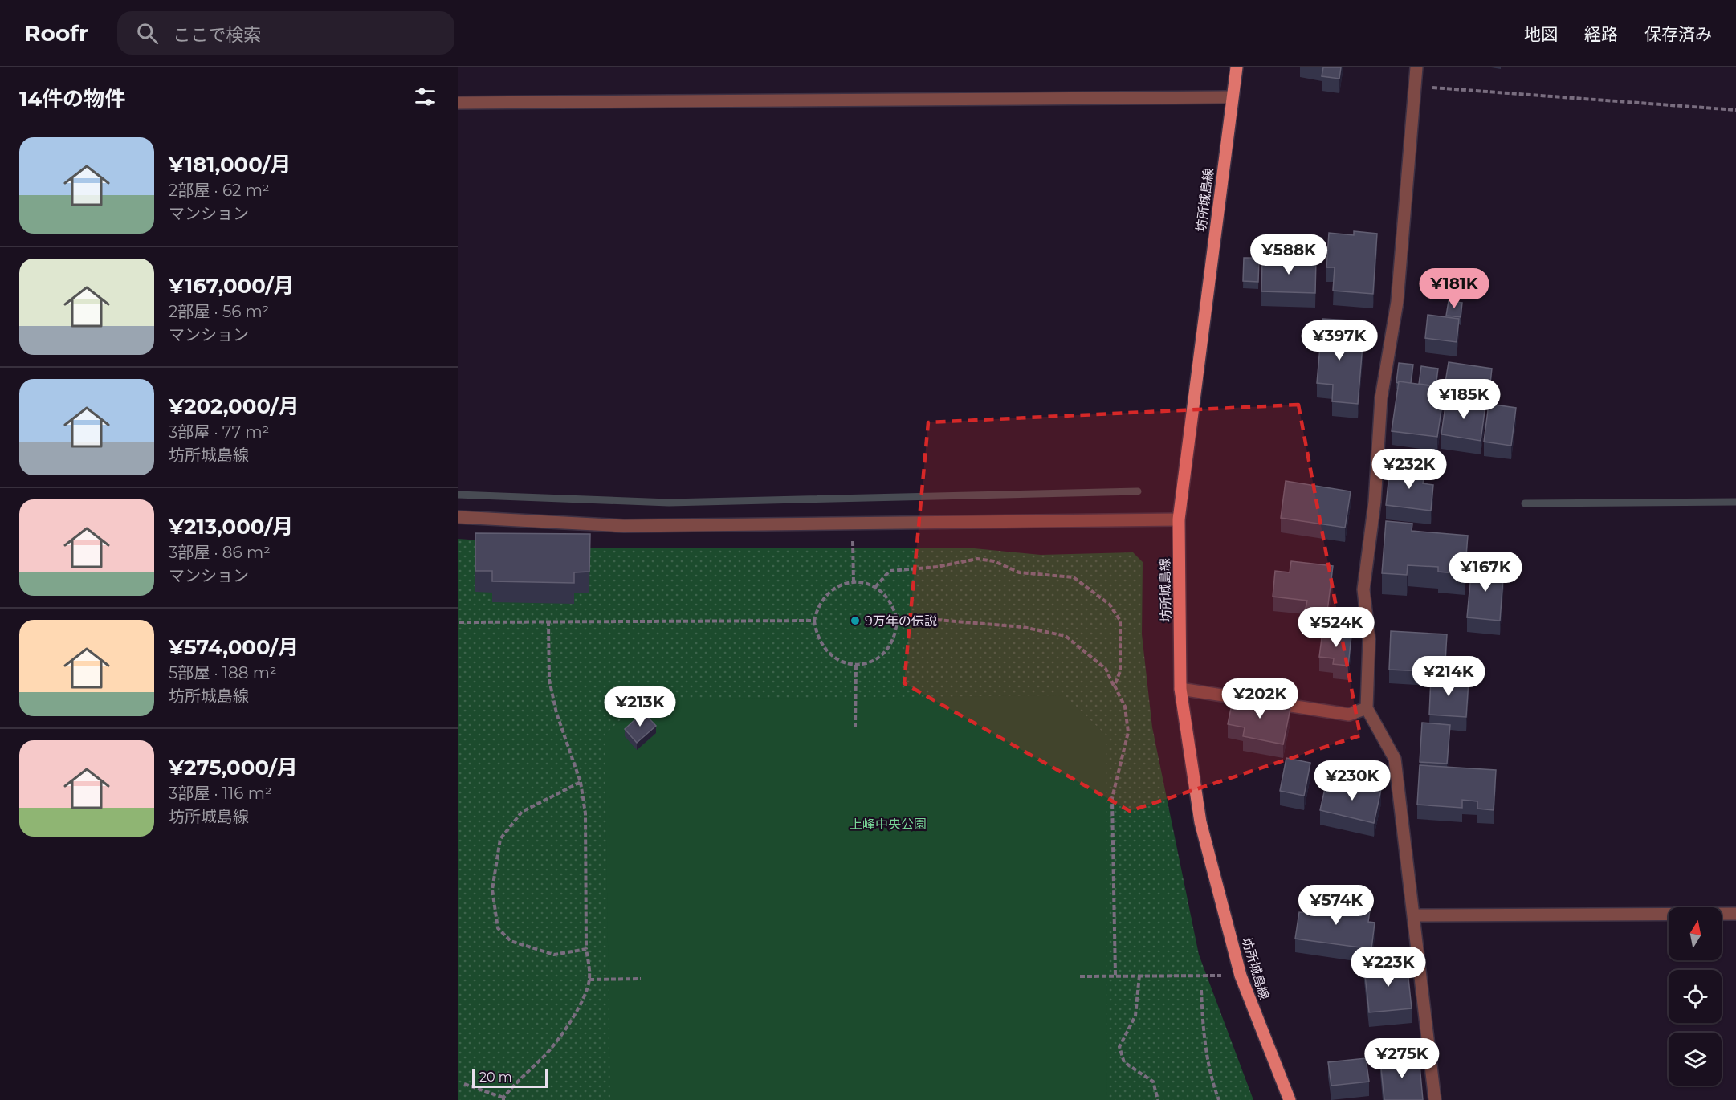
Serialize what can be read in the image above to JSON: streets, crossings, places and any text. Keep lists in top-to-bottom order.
{
  "streets": {
    "main road": ["坊所城島線"]
  },
  "parks": ["上峰中央公園"],
  "places": ["9万年の伝説"],
  "scale_bar": "20 m",
  "north": "top",
  "page": {
    "header": "Roofr",
    "search": "ここで検索",
    "nav": ["地図", "経路", "保存済み"],
    "heading": "14件の物件",
    "list": [
      {
        "name": "¥181,000/月",
        "note": "2部屋 · 62 m² · マンション"
      },
      {
        "name": "¥167,000/月",
        "note": "2部屋 · 56 m² · マンション"
      },
      {
        "name": "¥202,000/月",
        "note": "3部屋 · 77 m² · 坊所城島線"
      },
      {
        "name": "¥213,000/月",
        "note": "3部屋 · 86 m² · マンション"
      },
      {
        "name": "¥574,000/月",
        "note": "5部屋 · 188 m² · 坊所城島線"
      },
      {
        "name": "¥275,000/月",
        "note": "3部屋 · 116 m² · 坊所城島線"
      }
    ],
    "price": [
      "¥588K",
      "¥181K",
      "¥397K",
      "¥185K",
      "¥232K",
      "¥167K",
      "¥524K",
      "¥214K",
      "¥202K",
      "¥213K",
      "¥230K",
      "¥574K",
      "¥223K",
      "¥275K"
    ],
    "scale": "20 m"
  }
}
